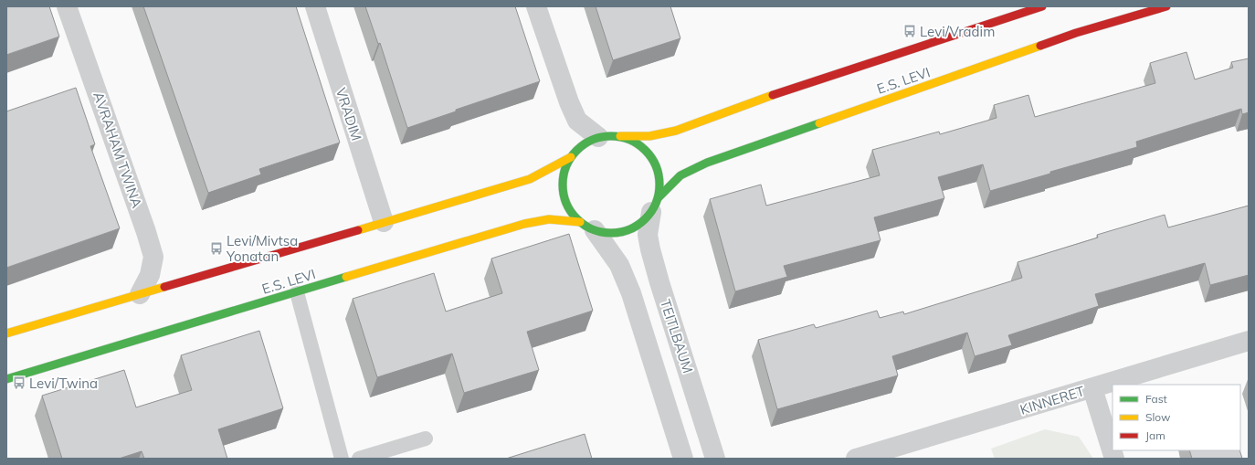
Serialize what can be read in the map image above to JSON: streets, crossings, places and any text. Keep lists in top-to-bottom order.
{
  "streets": {
    "main road": ["E.S. LEVI"],
    "street": [
      "VRADIM",
      "AVRAHAM TWINA",
      "TEITLBAUM",
      "KINNERET"
    ]
  },
  "crossings": [
    ["E.S. LEVI", "TEITLBAUM"]
  ],
  "places": {
    "bus stop": ["Levi/Vradim", "Levi/Mivtsa Yonatan", "Levi/Twina"]
  },
  "legend": ["Fast", "Slow", "Jam"]
}
